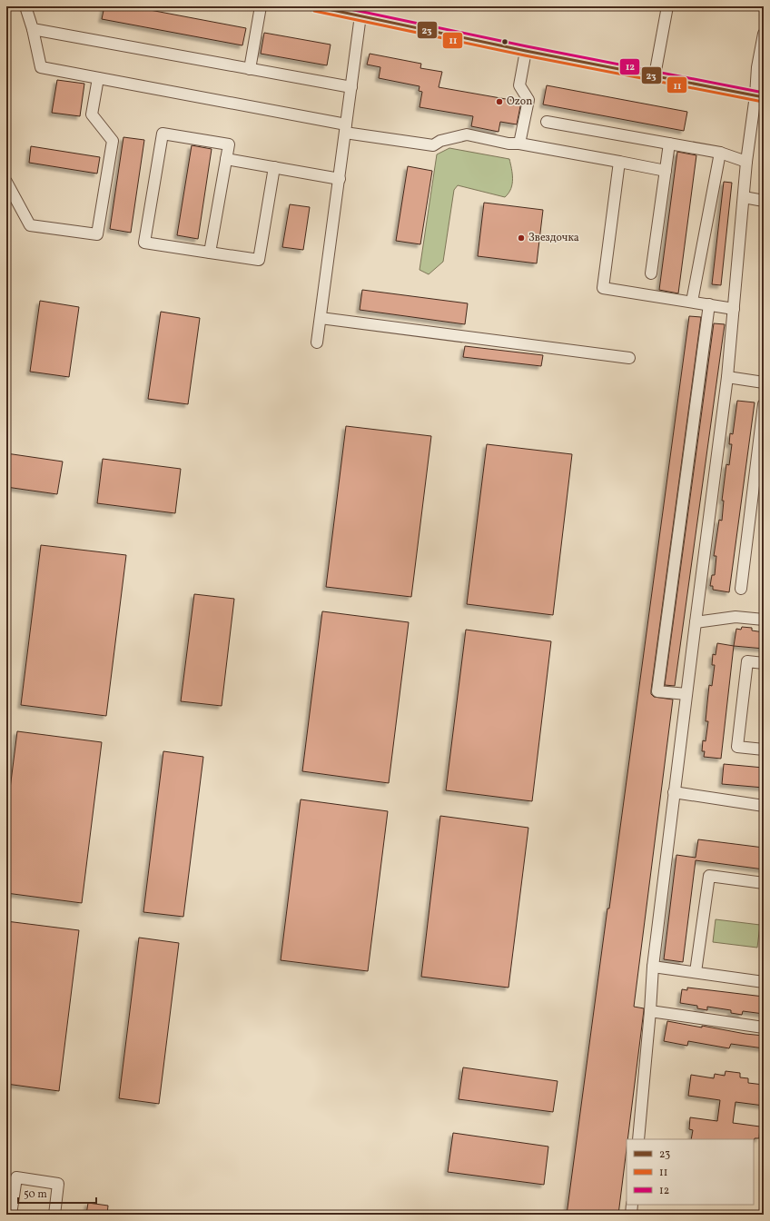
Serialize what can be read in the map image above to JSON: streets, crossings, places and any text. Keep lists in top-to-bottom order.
{
  "places": ["Ozon", "Звездочка"],
  "lines": ["transit line 23", "transit line 12", "transit line 11"],
  "legend": ["23", "11", "12"],
  "scale_bar": "50 m"
}
